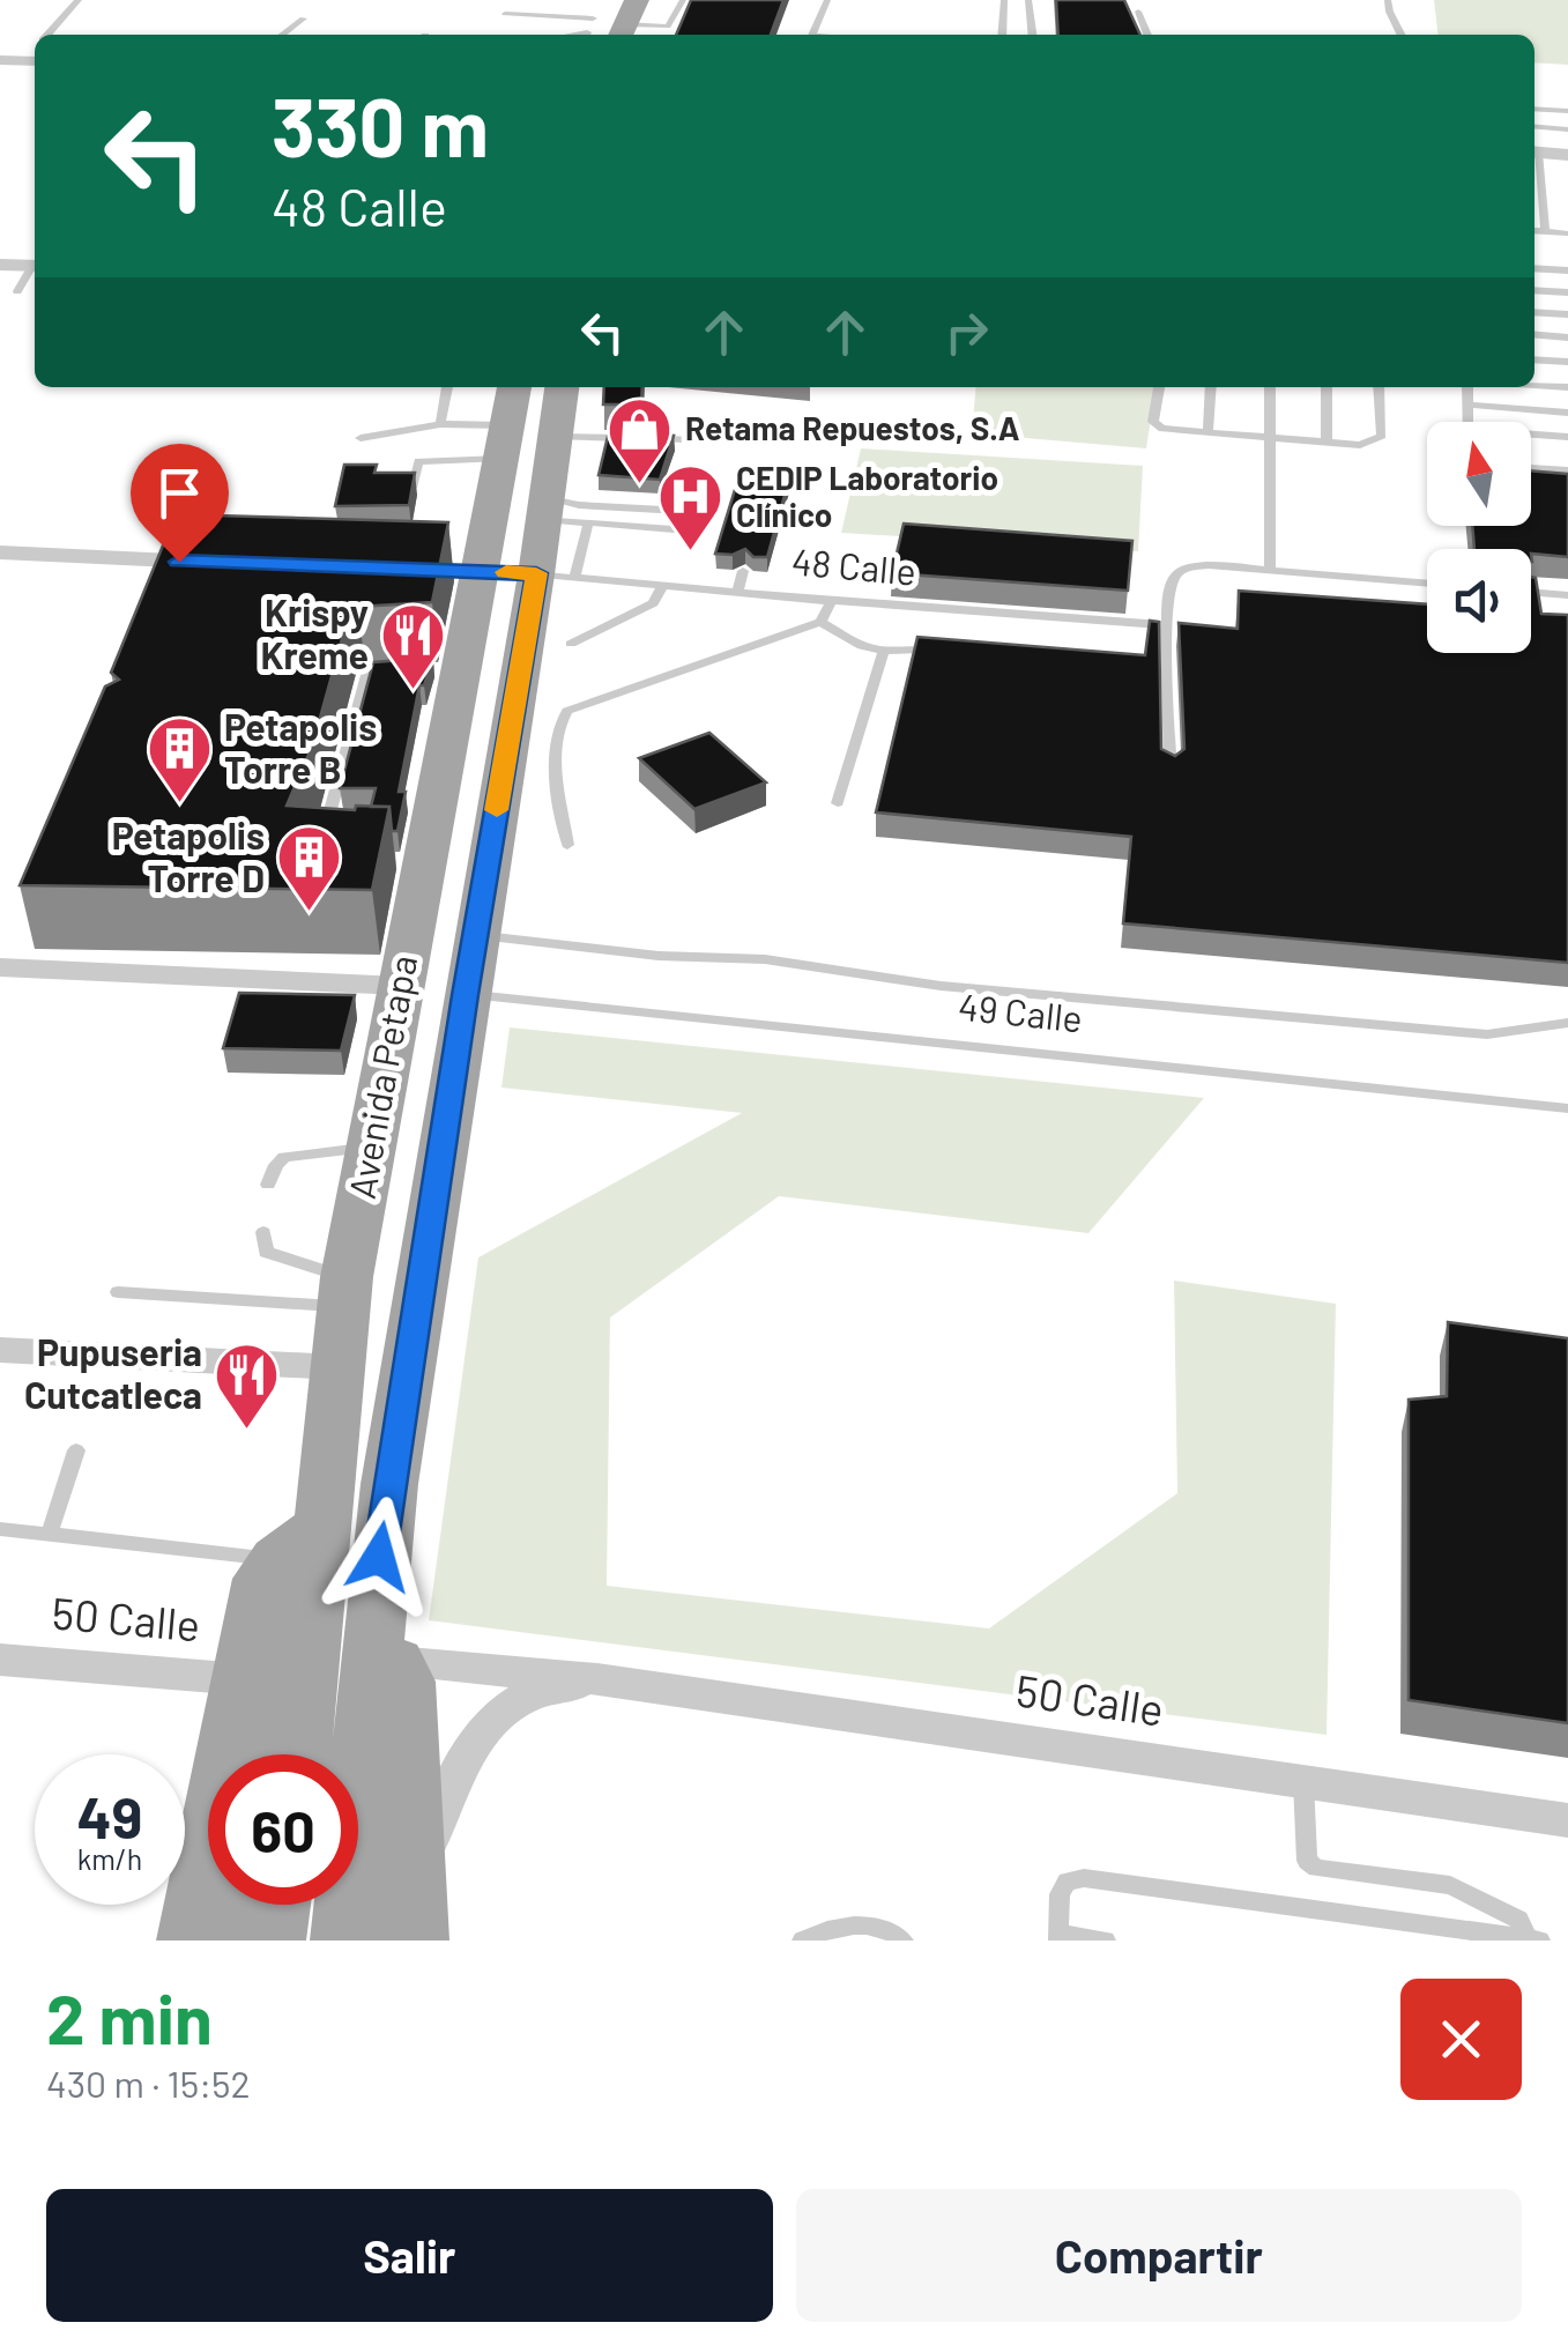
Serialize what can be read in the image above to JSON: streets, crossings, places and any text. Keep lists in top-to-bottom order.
{
  "streets": {
    "main road": ["Avenida Petapa"],
    "street": ["50 Calle"],
    "lane": ["48 Calle", "49 Calle"]
  },
  "crossings": [
    ["48 Calle", "Avenida Petapa"],
    ["49 Calle", "Avenida Petapa"]
  ],
  "places": {
    "shop": ["Retama Repuestos, S.A"],
    "hospital": ["CEDIP Laboratorio Clínico"],
    "restaurant": ["Krispy Kreme", "Pupuseria Cutcatleca"],
    "building": ["Petapolis Torre B", "Petapolis Torre D"]
  },
  "north": "top",
  "page": {
    "turn": ["330 m", "48 Calle"],
    "speed": "49 km/h",
    "limit": "60",
    "heading": ["2 min", "430 m · 15:52"],
    "buttons": ["Salir", "Compartir"]
  }
}
